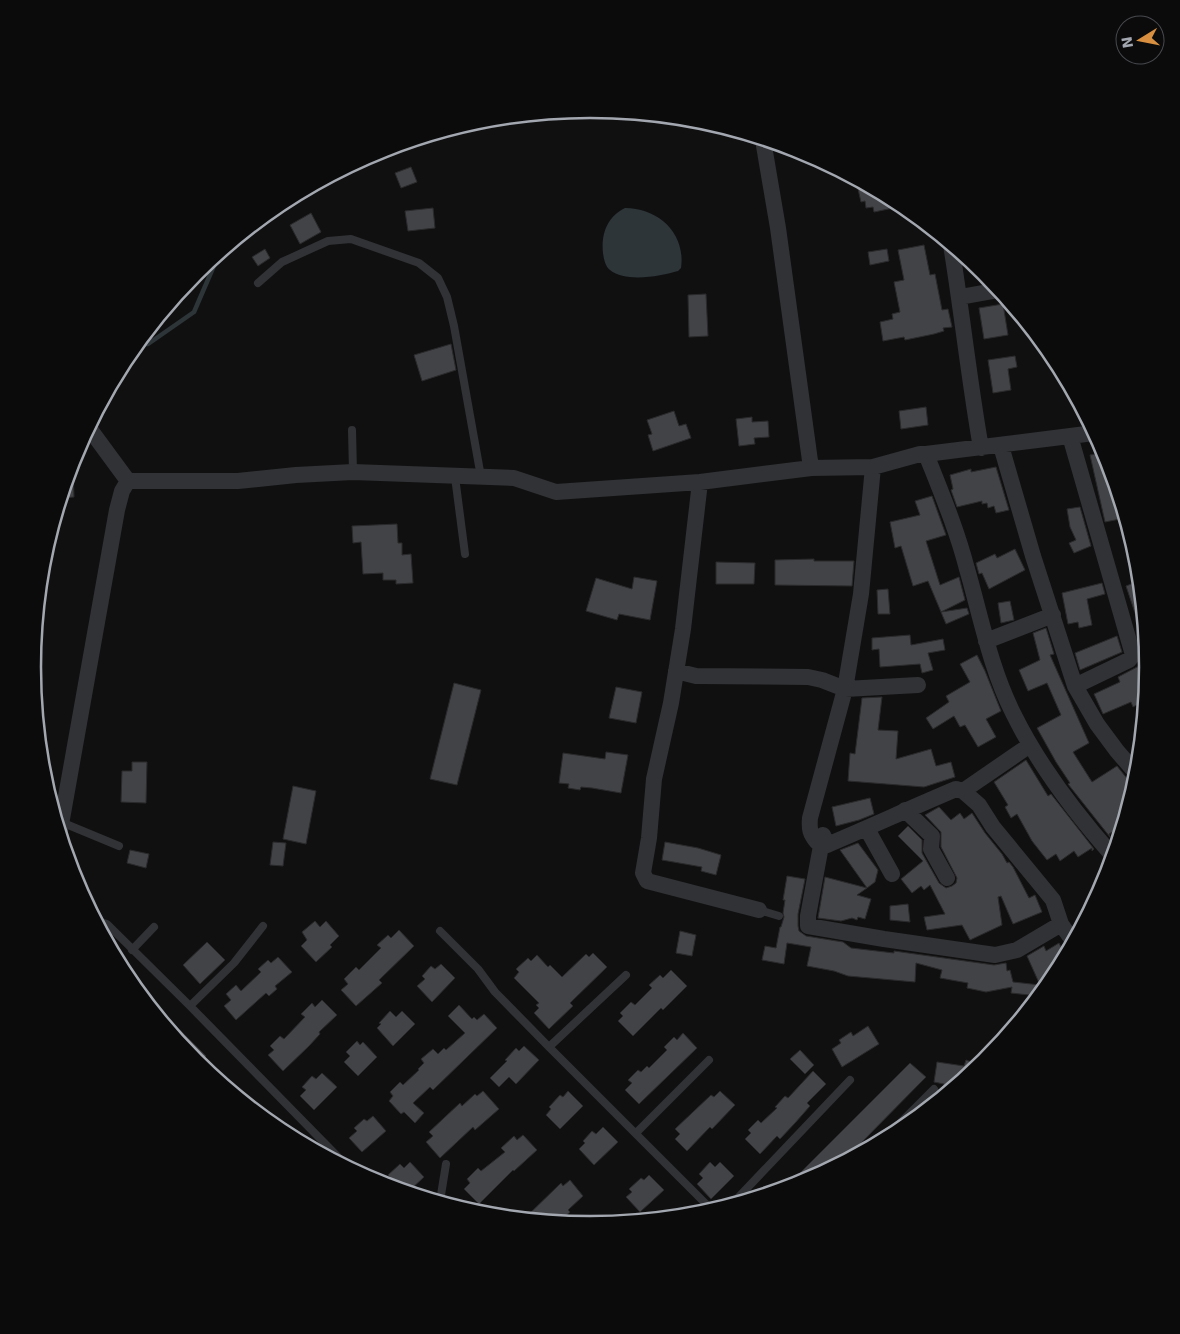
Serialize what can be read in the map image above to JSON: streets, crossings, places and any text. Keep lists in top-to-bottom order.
{
  "north": "left"
}
